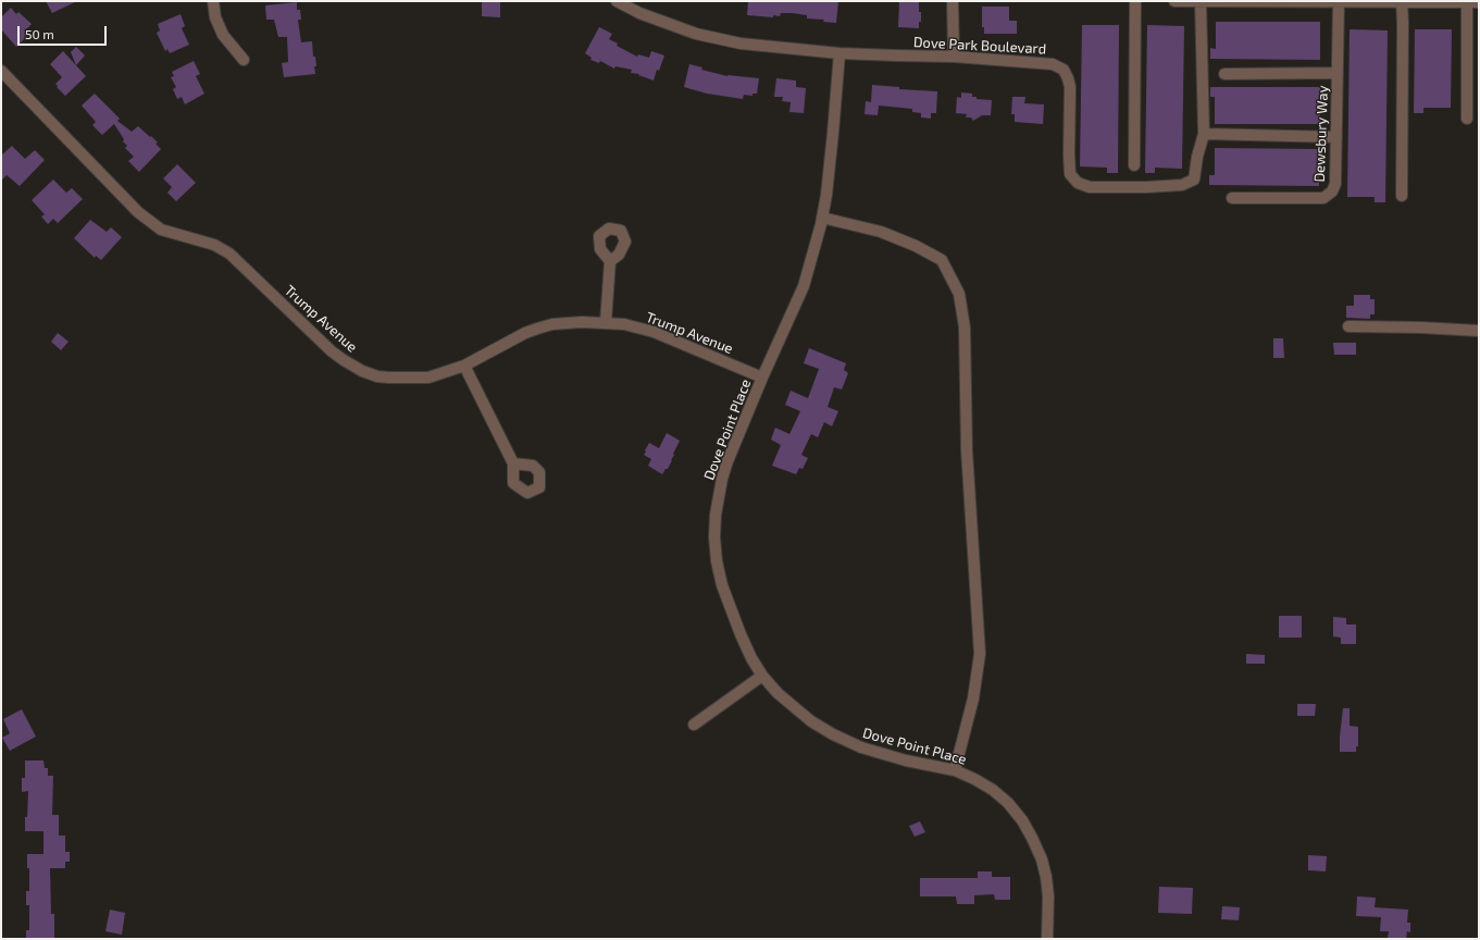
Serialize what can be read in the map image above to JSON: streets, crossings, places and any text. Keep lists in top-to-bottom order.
{
  "streets": {
    "street": [
      "Dove Park Boulevard",
      "Dewsbury Way",
      "Trump Avenue",
      "Dove Point Place"
    ]
  },
  "crossings": [
    ["Dove Park Boulevard", "Dove Point Place"],
    ["Trump Avenue", "Dove Point Place"]
  ],
  "scale_bar": "50 m"
}
